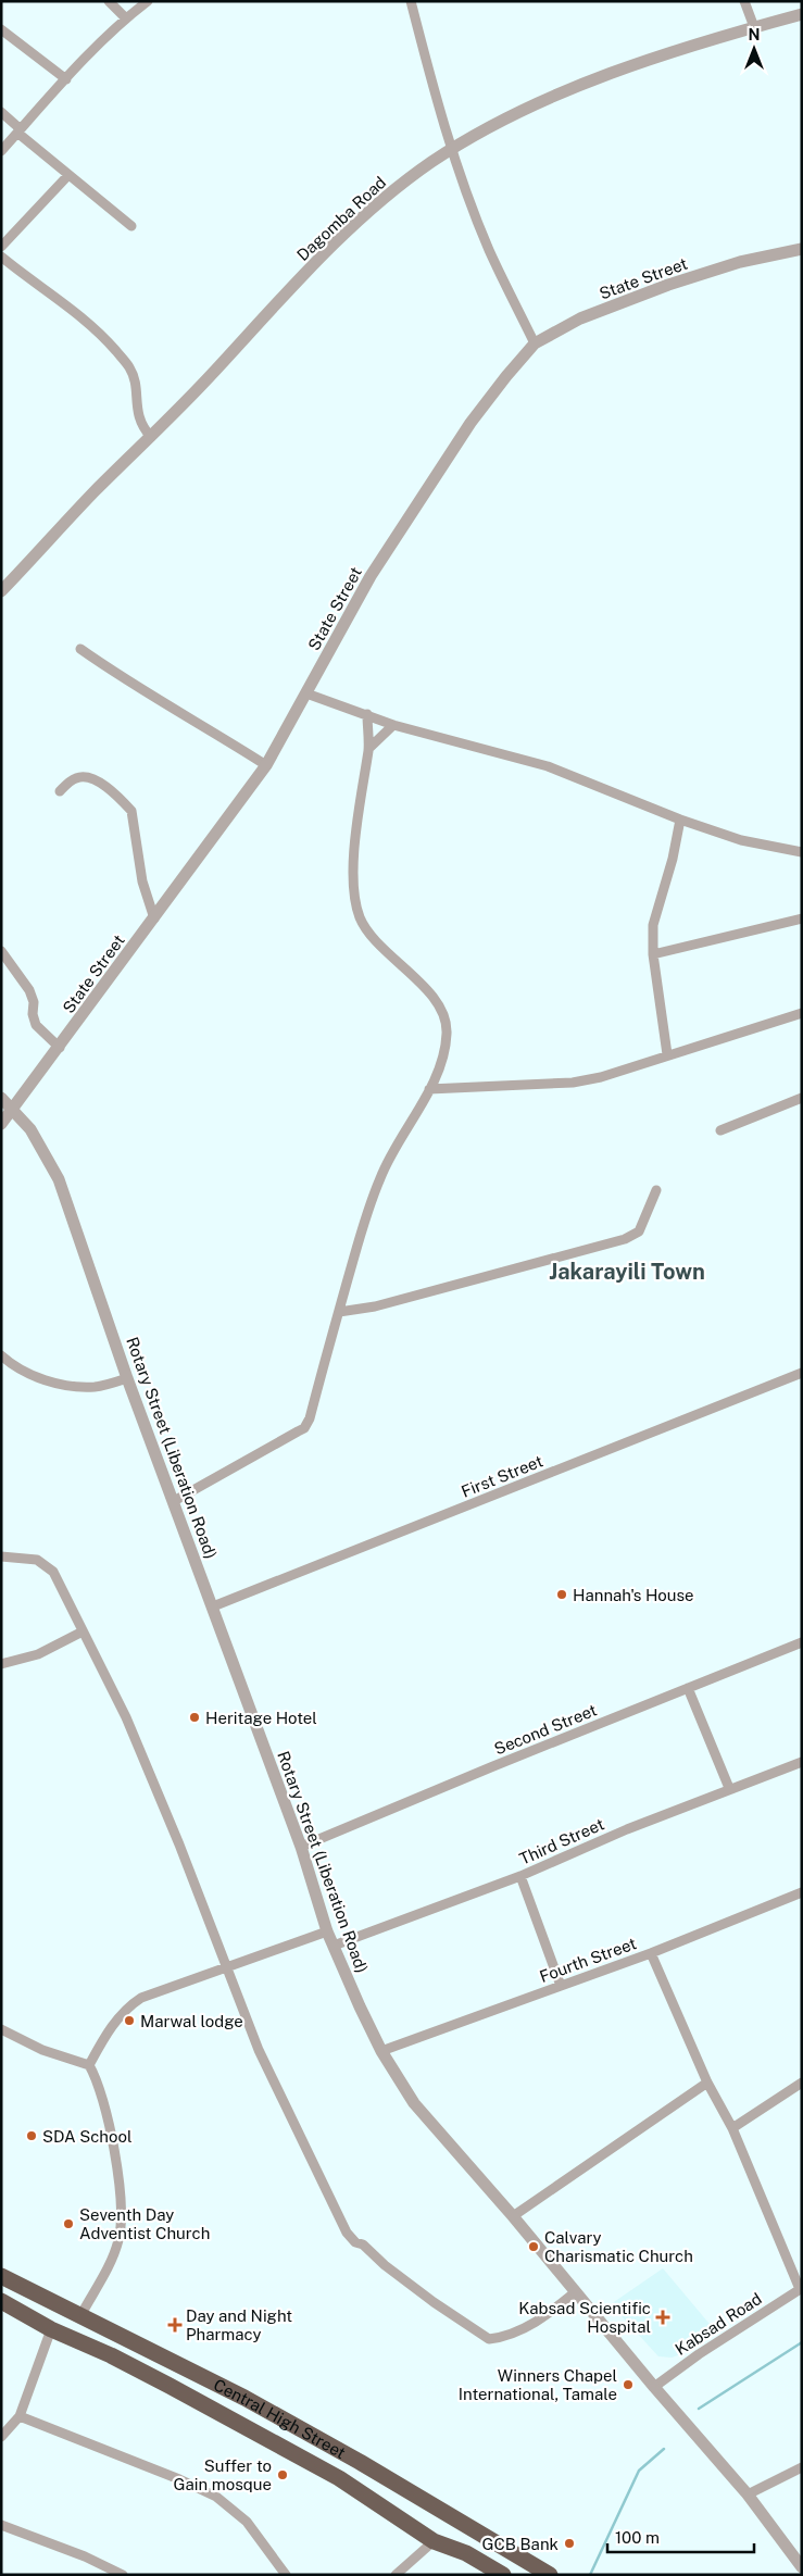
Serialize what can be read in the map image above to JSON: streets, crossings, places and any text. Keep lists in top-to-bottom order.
{
  "streets": {
    "highway": ["Central High Street"],
    "street": [
      "Dagomba Road",
      "State Street",
      "Rotary Street (Liberation Road)",
      "First Street",
      "Second Street",
      "Third Street",
      "Fourth Street",
      "Kabsad Road"
    ]
  },
  "crossings": [
    ["State Street", "Rotary Street (Liberation Road)"],
    ["Rotary Street (Liberation Road)", "First Street"],
    ["Rotary Street (Liberation Road)", "Second Street"],
    ["Rotary Street (Liberation Road)", "Third Street"],
    ["Rotary Street (Liberation Road)", "Fourth Street"],
    ["Rotary Street (Liberation Road)", "Kabsad Road"]
  ],
  "districts": ["Jakarayili Town"],
  "places": {
    "other": [
      "Hannah's House",
      "Heritage Hotel",
      "Marwal lodge",
      "SDA School",
      "Seventh Day Adventist Church",
      "Calvary Charismatic Church",
      "Winners Chapel International, Tamale",
      "Suffer to Gain mosque",
      "GCB Bank"
    ],
    "health": ["Kabsad Scientific Hospital", "Day and Night Pharmacy"]
  },
  "scale_bar": "100 m",
  "north": "top"
}
